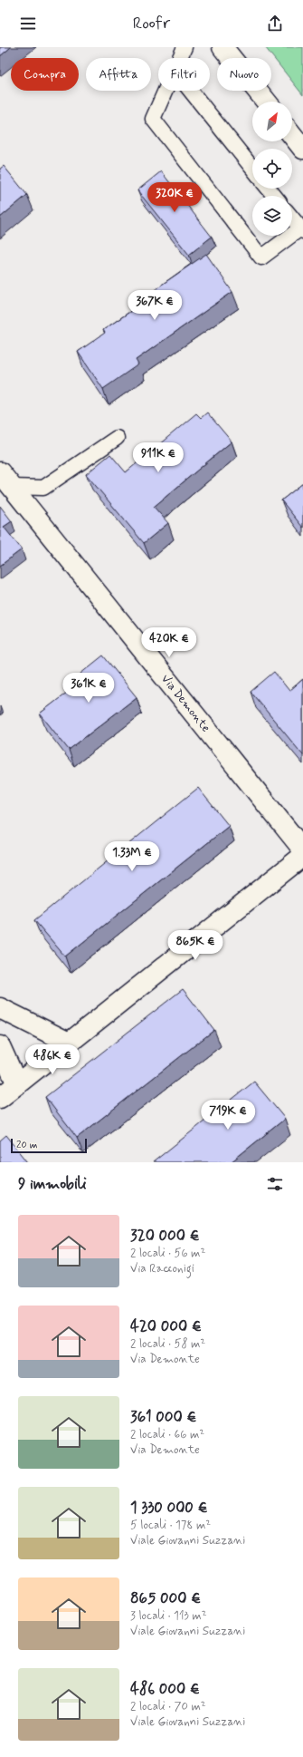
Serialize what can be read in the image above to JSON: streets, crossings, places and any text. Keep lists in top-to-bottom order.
{
  "streets": {
    "street": ["Via Demonte"]
  },
  "scale_bar": "20 m",
  "north": "top right",
  "page": {
    "header": "Roofr",
    "chip": [
      "Compra",
      "Affitta",
      "Filtri",
      "Nuovo"
    ],
    "price": [
      "320K €",
      "367K €",
      "911K €",
      "420K €",
      "361K €",
      "1.33M €",
      "865K €",
      "486K €",
      "719K €"
    ],
    "scale": "20 m",
    "heading": "9 immobili",
    "list": [
      {
        "name": "320 000 €",
        "note": "2 locali · 56 m² · Via Racconigi"
      },
      {
        "name": "420 000 €",
        "note": "2 locali · 58 m² · Via Demonte"
      },
      {
        "name": "361 000 €",
        "note": "2 locali · 66 m² · Via Demonte"
      },
      {
        "name": "1 330 000 €",
        "note": "5 locali · 178 m² · Viale Giovanni Suzzani"
      },
      {
        "name": "865 000 €",
        "note": "3 locali · 113 m² · Viale Giovanni Suzzani"
      },
      {
        "name": "486 000 €",
        "note": "2 locali · 70 m² · Viale Giovanni Suzzani"
      }
    ]
  }
}
